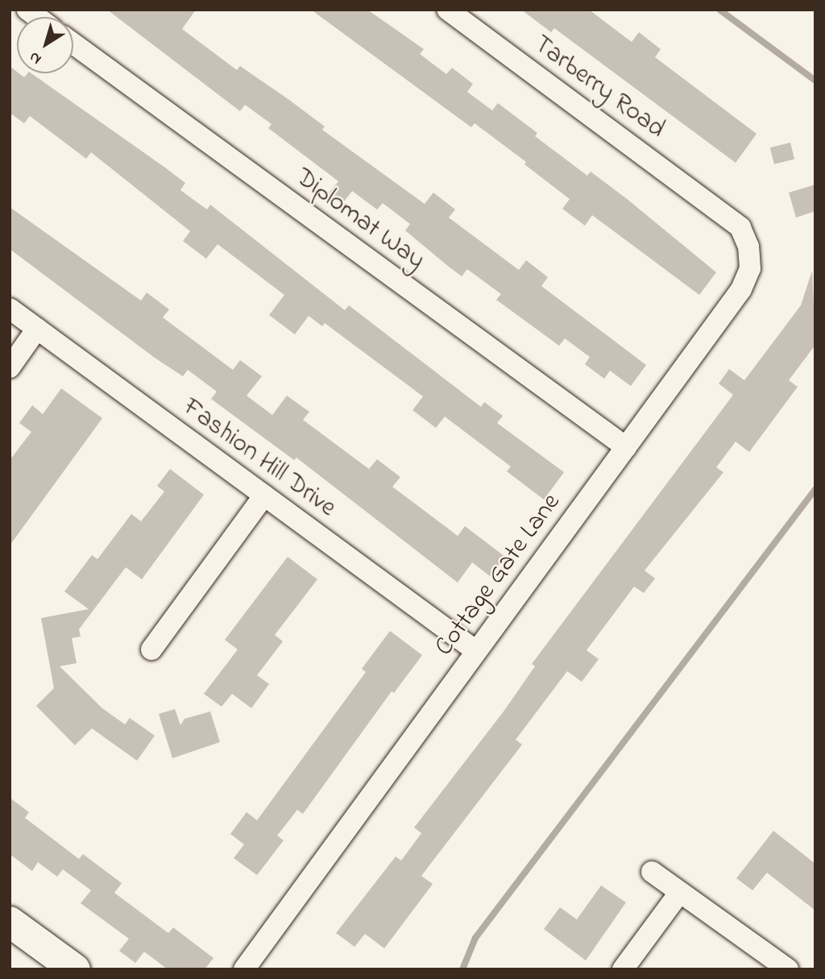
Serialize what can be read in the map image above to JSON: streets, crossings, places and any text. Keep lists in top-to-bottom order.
{
  "streets": {
    "street": [
      "Tarberry Road",
      "Diplomat Way",
      "Fashion Hill Drive",
      "Cottage Gate Lane"
    ]
  },
  "crossings": [
    ["Tarberry Road", "Cottage Gate Lane"],
    ["Diplomat Way", "Cottage Gate Lane"],
    ["Fashion Hill Drive", "Cottage Gate Lane"]
  ],
  "north": "bottom left"
}
